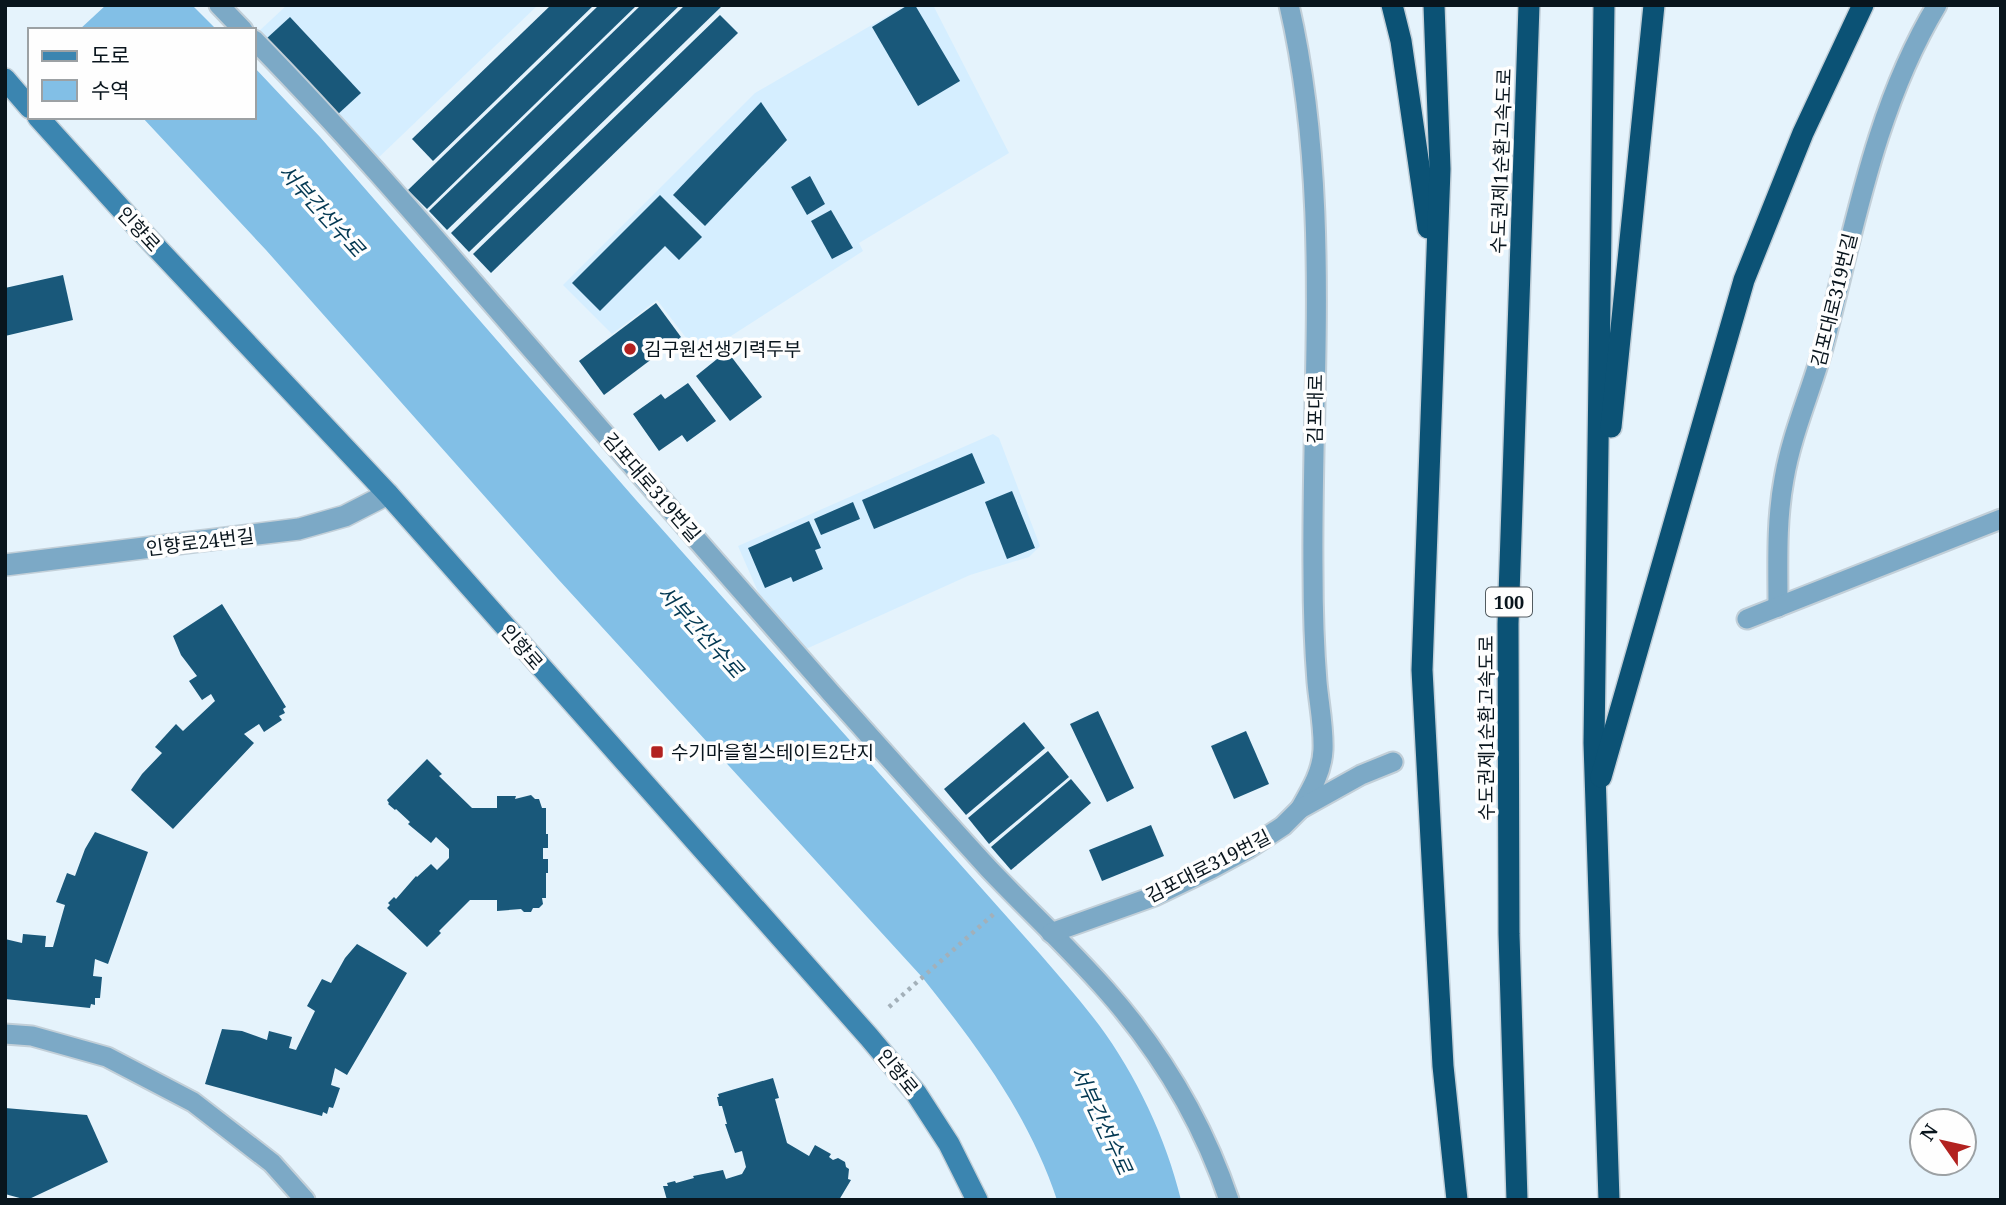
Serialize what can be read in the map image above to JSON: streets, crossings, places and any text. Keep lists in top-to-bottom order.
{
  "streets": {
    "highway": ["수도권제1순환고속도로", "100"],
    "street": ["인향로", "인향로24번길"],
    "lane": ["김포대로319번길", "김포대로"]
  },
  "crossings": [
    ["인향로", "인향로24번길"],
    ["김포대로319번길", "김포대로"]
  ],
  "water": ["서부간선수로"],
  "places": {
    "other": ["김구원선생기력두부"],
    "transit": ["수기마을힐스테이트2단지"]
  },
  "legend": ["도로", "수역"],
  "north": "top left"
}
